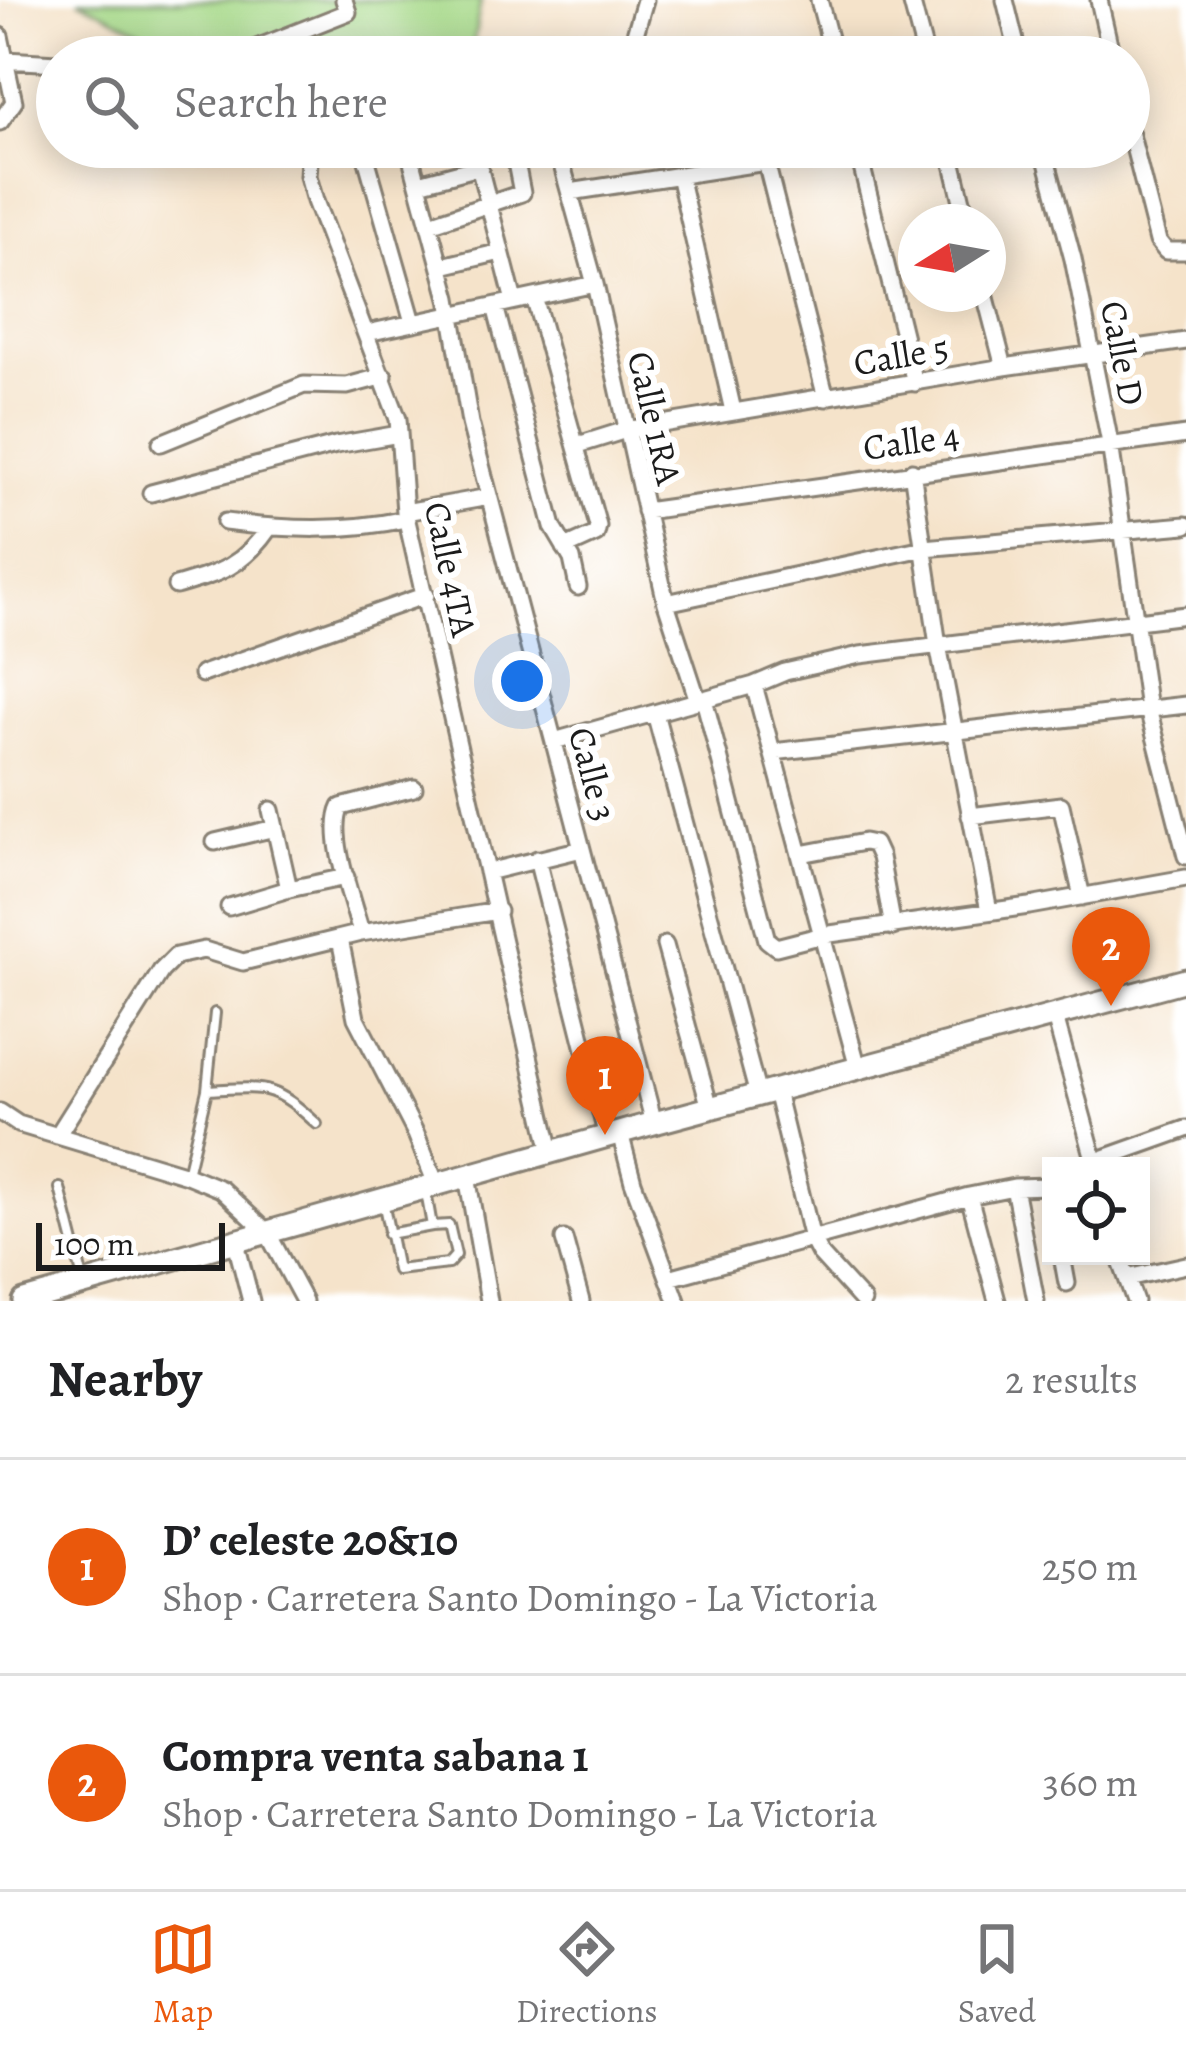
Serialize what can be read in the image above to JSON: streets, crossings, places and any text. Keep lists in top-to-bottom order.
{
  "streets": {
    "street": [
      "Calle D",
      "Calle 5",
      "Calle 1RA",
      "Calle 4",
      "Calle 4TA",
      "Calle 3"
    ]
  },
  "crossings": [
    ["Calle D", "Calle 5"],
    ["Calle D", "Calle 4"],
    ["Calle 5", "Calle 1RA"],
    ["Calle 1RA", "Calle 4"]
  ],
  "scale_bar": "100 m",
  "north": "left",
  "page": {
    "search": "Search here",
    "pins": ["2", "1"],
    "scale": "100 m",
    "heading": ["Nearby", "2 results"],
    "list": [
      {
        "mark": "1",
        "name": "D’ celeste 20&10",
        "note": "Shop · Carretera Santo Domingo - La Victoria",
        "value": "250 m"
      },
      {
        "mark": "2",
        "name": "Compra venta sabana 1",
        "note": "Shop · Carretera Santo Domingo - La Victoria",
        "value": "360 m"
      }
    ],
    "nav": ["Map", "Directions", "Saved"]
  }
}
